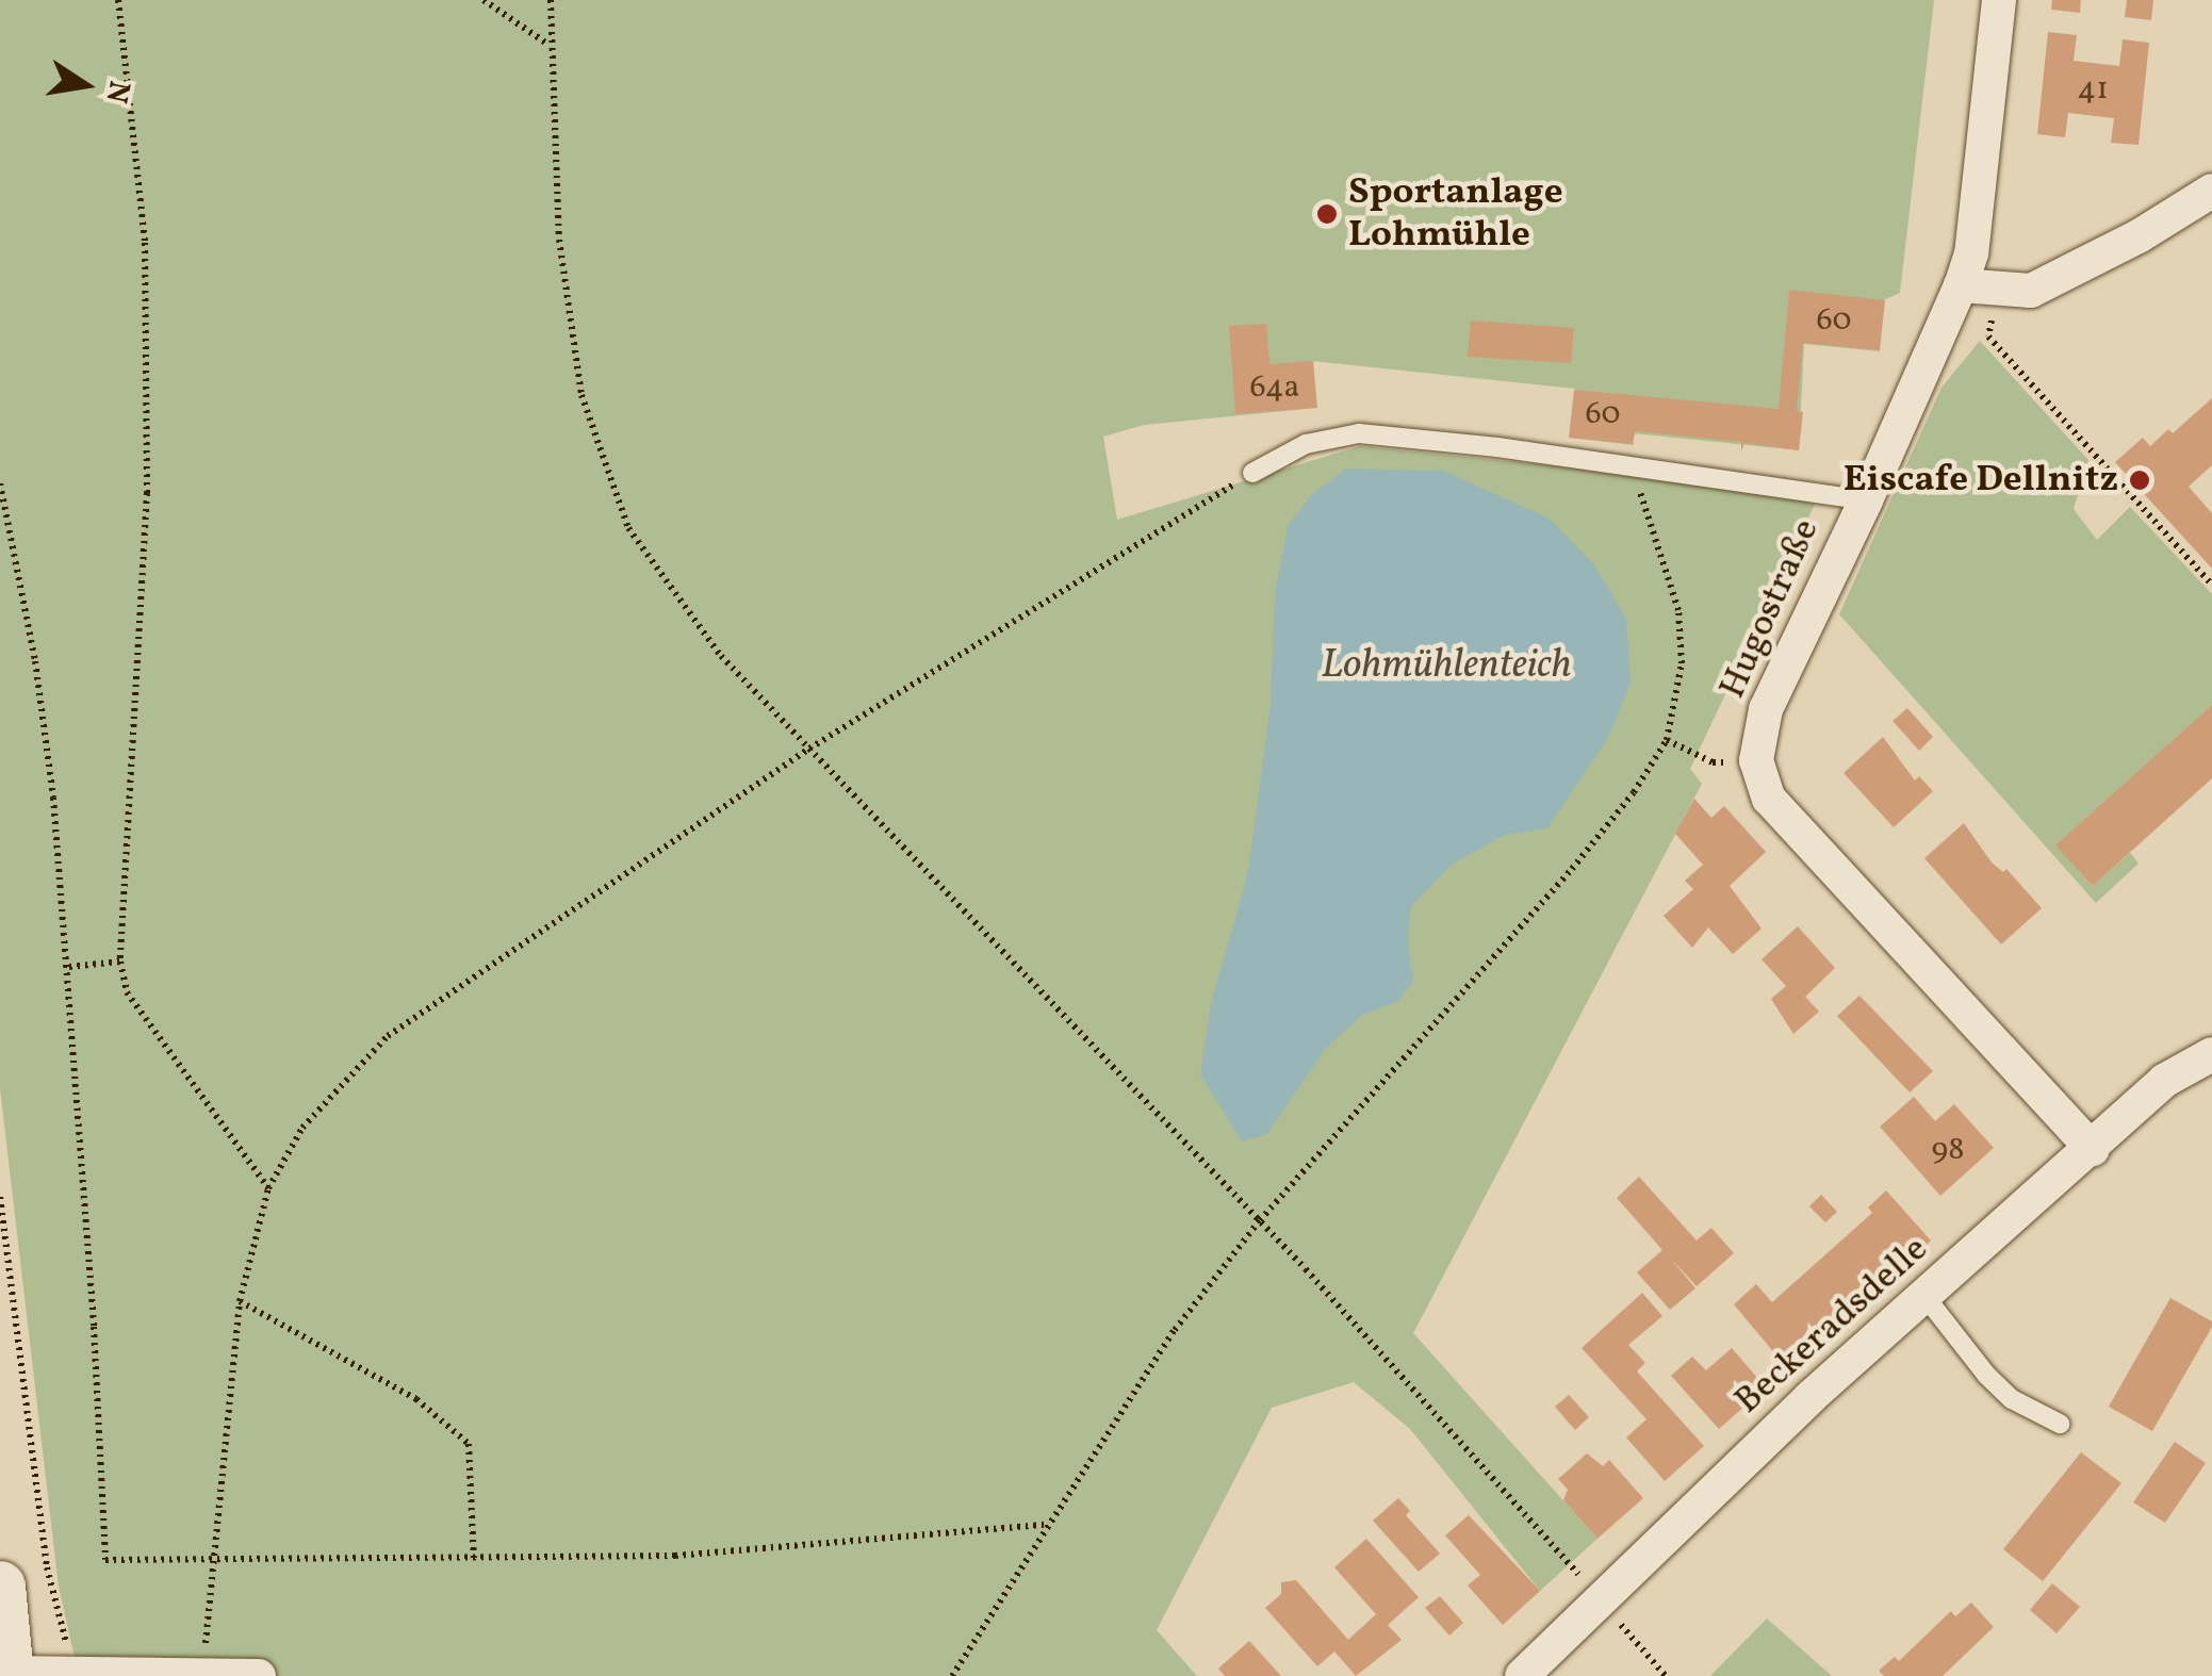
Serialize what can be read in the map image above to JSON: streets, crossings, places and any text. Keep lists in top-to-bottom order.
{
  "streets": {
    "street": ["Hugostraße", "Beckeradsdelle"]
  },
  "crossings": [
    ["Hugostraße", "Beckeradsdelle"]
  ],
  "water": ["Lohmühlenteich"],
  "places": ["Sportanlage Lohmühle", "Eiscafe Dellnitz"],
  "house_numbers": [
    "41",
    "60",
    "64a",
    "60",
    "98"
  ],
  "north": "right"
}
